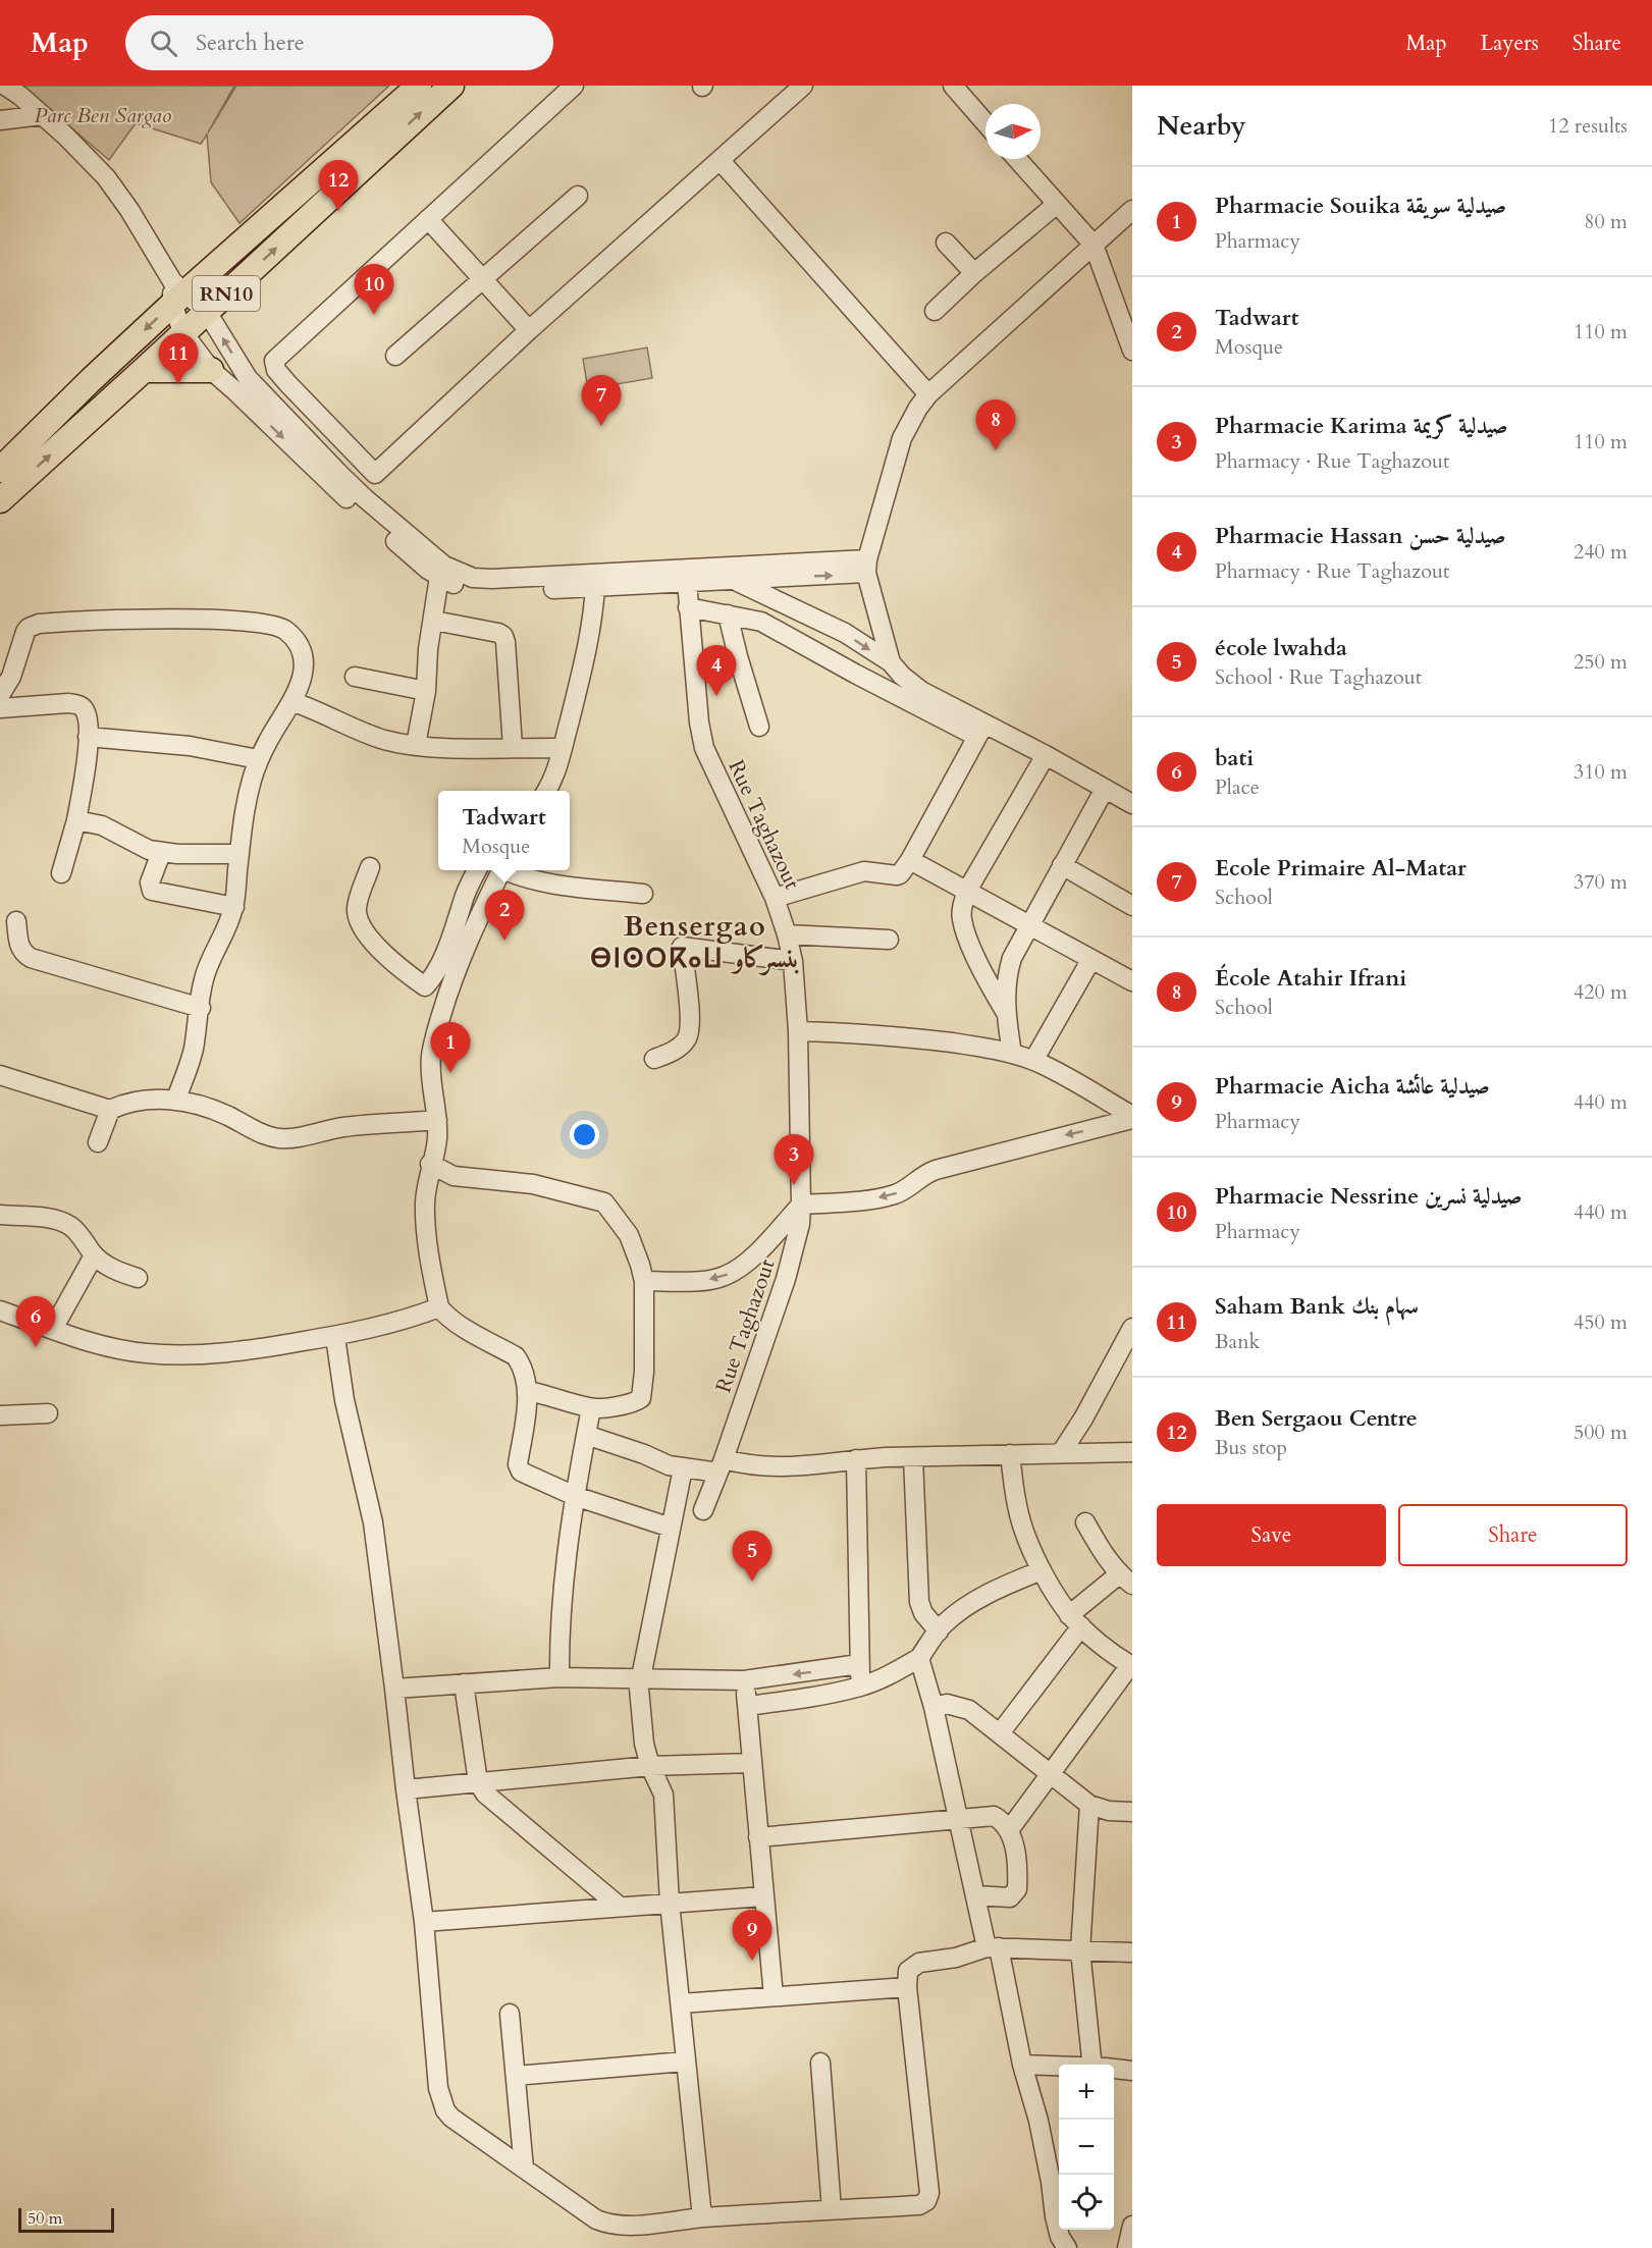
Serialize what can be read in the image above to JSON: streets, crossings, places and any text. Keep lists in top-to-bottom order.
{
  "streets": {
    "main road": ["RN10"],
    "street": ["Rue Taghazout"]
  },
  "districts": ["Bensergao ⴱⵏⵙⵔⴽⴰⵡ بنسركاو"],
  "parks": ["Parc Ben Sargao"],
  "scale_bar": "50 m",
  "north": "right",
  "page": {
    "header": "Map",
    "search": "Search here",
    "nav": ["Map", "Layers", "Share"],
    "heading": ["Nearby", "12 results"],
    "pins": [
      "12",
      "10",
      "11",
      "7",
      "8",
      "4",
      "2",
      "1",
      "3",
      "6",
      "5",
      "9"
    ],
    "list": [
      {
        "mark": "1",
        "name": "Pharmacie Souika صيدلية سويقة",
        "note": "Pharmacy",
        "value": "80 m"
      },
      {
        "mark": "2",
        "name": "Tadwart",
        "note": "Mosque",
        "value": "110 m"
      },
      {
        "mark": "3",
        "name": "Pharmacie Karima صيدلية كريمة",
        "note": "Pharmacy · Rue Taghazout",
        "value": "110 m"
      },
      {
        "mark": "4",
        "name": "Pharmacie Hassan صيدلية حسن",
        "note": "Pharmacy · Rue Taghazout",
        "value": "240 m"
      },
      {
        "mark": "5",
        "name": "école lwahda",
        "note": "School · Rue Taghazout",
        "value": "250 m"
      },
      {
        "mark": "6",
        "name": "bati",
        "note": "Place",
        "value": "310 m"
      },
      {
        "mark": "7",
        "name": "Ecole Primaire Al-Matar",
        "note": "School",
        "value": "370 m"
      },
      {
        "mark": "8",
        "name": "École Atahir Ifrani",
        "note": "School",
        "value": "420 m"
      },
      {
        "mark": "9",
        "name": "Pharmacie Aicha صيدلية عائشة",
        "note": "Pharmacy",
        "value": "440 m"
      },
      {
        "mark": "10",
        "name": "Pharmacie Nessrine صيدلية نسرين",
        "note": "Pharmacy",
        "value": "440 m"
      },
      {
        "mark": "11",
        "name": "Saham Bank سهام بنك",
        "note": "Bank",
        "value": "450 m"
      },
      {
        "mark": "12",
        "name": "Ben Sergaou Centre",
        "note": "Bus stop",
        "value": "500 m"
      }
    ],
    "popup": ["Tadwart", "Mosque"],
    "buttons": ["Save", "Share"],
    "map_buttons": ["+", "−"],
    "scale": "50 m"
  }
}
